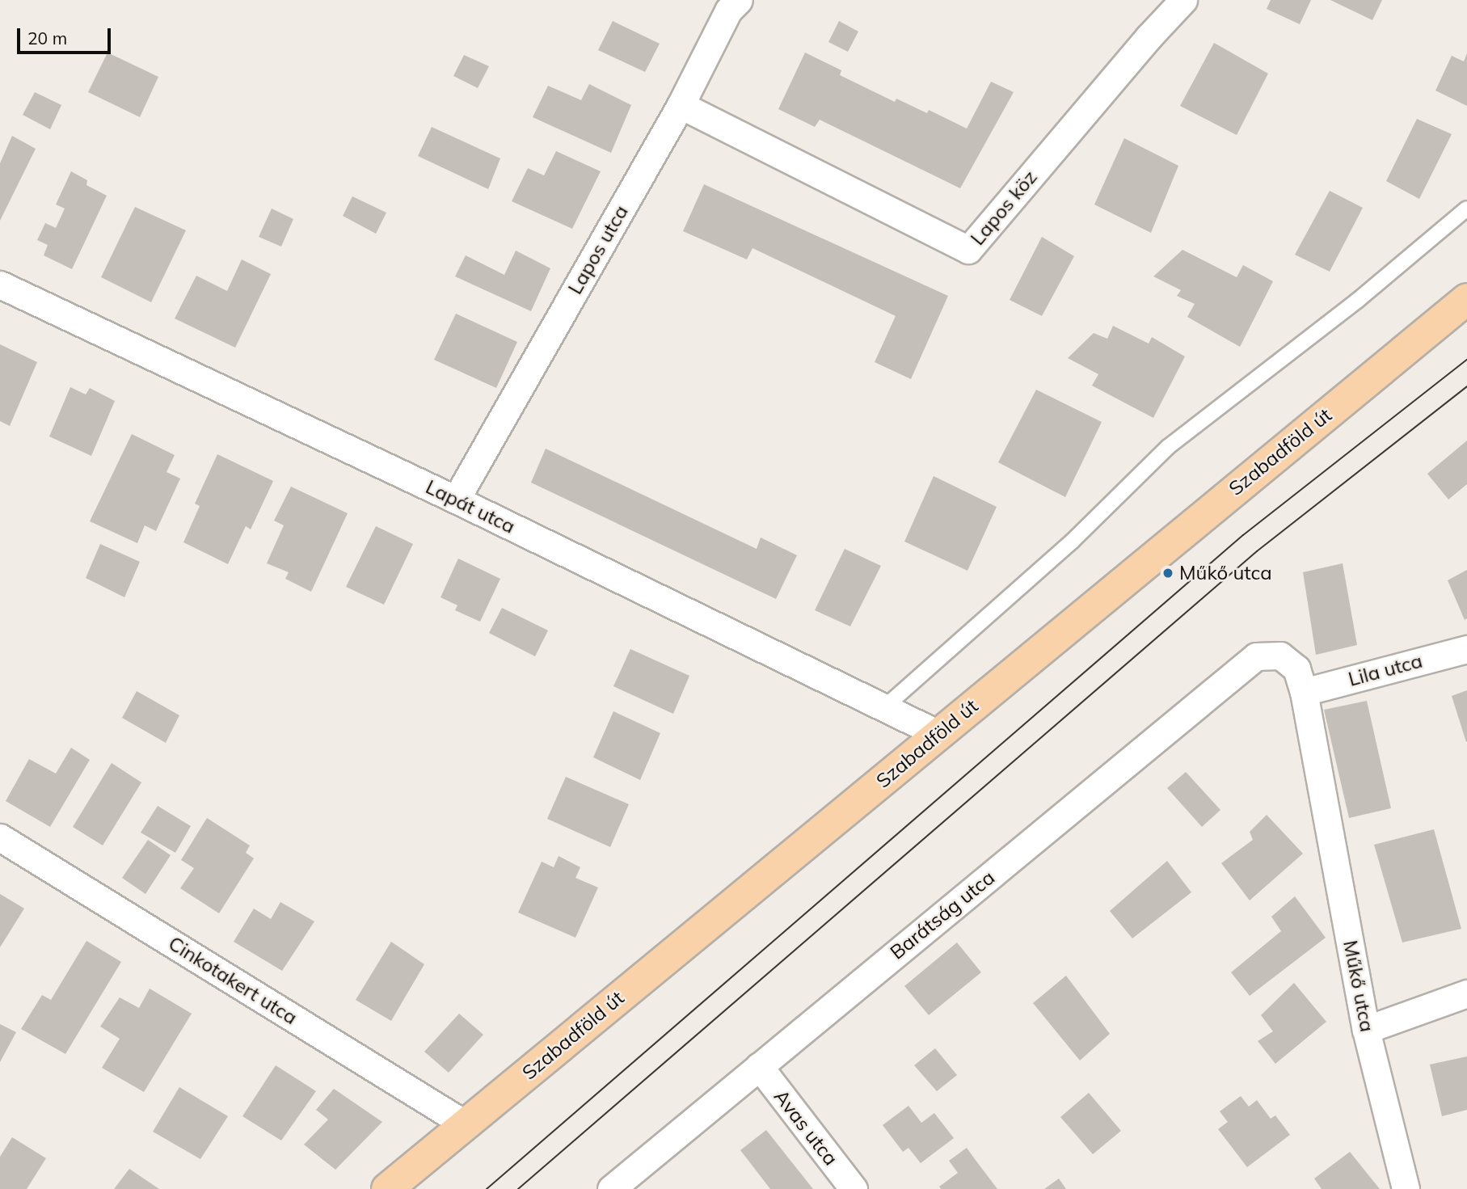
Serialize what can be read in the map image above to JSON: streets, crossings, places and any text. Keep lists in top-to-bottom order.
{
  "streets": {
    "main road": ["Szabadföld út"],
    "street": [
      "Lapos köz",
      "Lapos utca",
      "Lapát utca",
      "Lila utca",
      "Barátság utca",
      "Cinkotakert utca",
      "Műkő utca",
      "Avas utca"
    ]
  },
  "crossings": [
    ["Lapos köz", "Lapos utca"],
    ["Lapos utca", "Lapát utca"],
    ["Szabadföld út", "Lapát utca"],
    ["Szabadföld út", "Cinkotakert utca"],
    ["Lila utca", "Műkő utca"],
    ["Barátság utca", "Műkő utca"],
    ["Barátság utca", "Avas utca"]
  ],
  "places": ["Műkő utca"],
  "scale_bar": "20 m"
}
